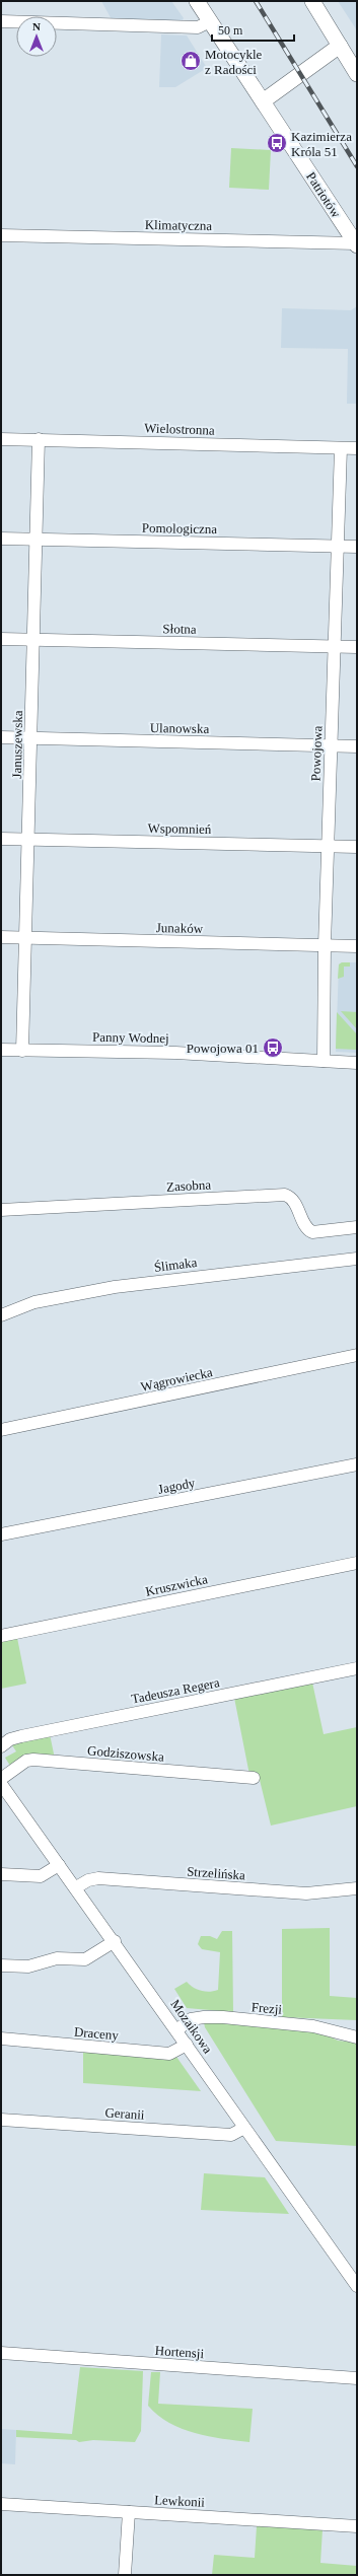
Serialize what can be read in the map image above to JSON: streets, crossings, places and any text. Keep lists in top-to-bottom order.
{
  "streets": {
    "main road": ["Patriotów"],
    "street": [
      "Klimatyczna",
      "Wielostronna",
      "Pomologiczna",
      "Słotna",
      "Ulanowska",
      "Januszewska",
      "Powojowa",
      "Wspomnień",
      "Junaków",
      "Panny Wodnej",
      "Zasobna",
      "Ślimaka",
      "Wągrowiecka",
      "Jagody",
      "Kruszwicka",
      "Tadeusza Regera",
      "Godziszowska",
      "Strzelińska",
      "Frezji",
      "Mozaikowa",
      "Draceny",
      "Geranii",
      "Hortensji",
      "Lewkonii"
    ]
  },
  "crossings": [
    ["Patriotów", "Klimatyczna"],
    ["Wielostronna", "Januszewska"],
    ["Wielostronna", "Powojowa"],
    ["Pomologiczna", "Januszewska"],
    ["Pomologiczna", "Powojowa"],
    ["Słotna", "Januszewska"],
    ["Słotna", "Powojowa"],
    ["Ulanowska", "Januszewska"],
    ["Ulanowska", "Powojowa"],
    ["Januszewska", "Wspomnień"],
    ["Januszewska", "Junaków"],
    ["Januszewska", "Panny Wodnej"],
    ["Powojowa", "Wspomnień"],
    ["Powojowa", "Junaków"],
    ["Powojowa", "Panny Wodnej"],
    ["Strzelińska", "Mozaikowa"],
    ["Frezji", "Mozaikowa"],
    ["Mozaikowa", "Draceny"],
    ["Mozaikowa", "Geranii"]
  ],
  "places": {
    "shop": ["Motocykle z Radości"],
    "bus stop": ["Kazimierza Króla 51", "Powojowa 01"]
  },
  "scale_bar": "50 m",
  "north": "top"
}
